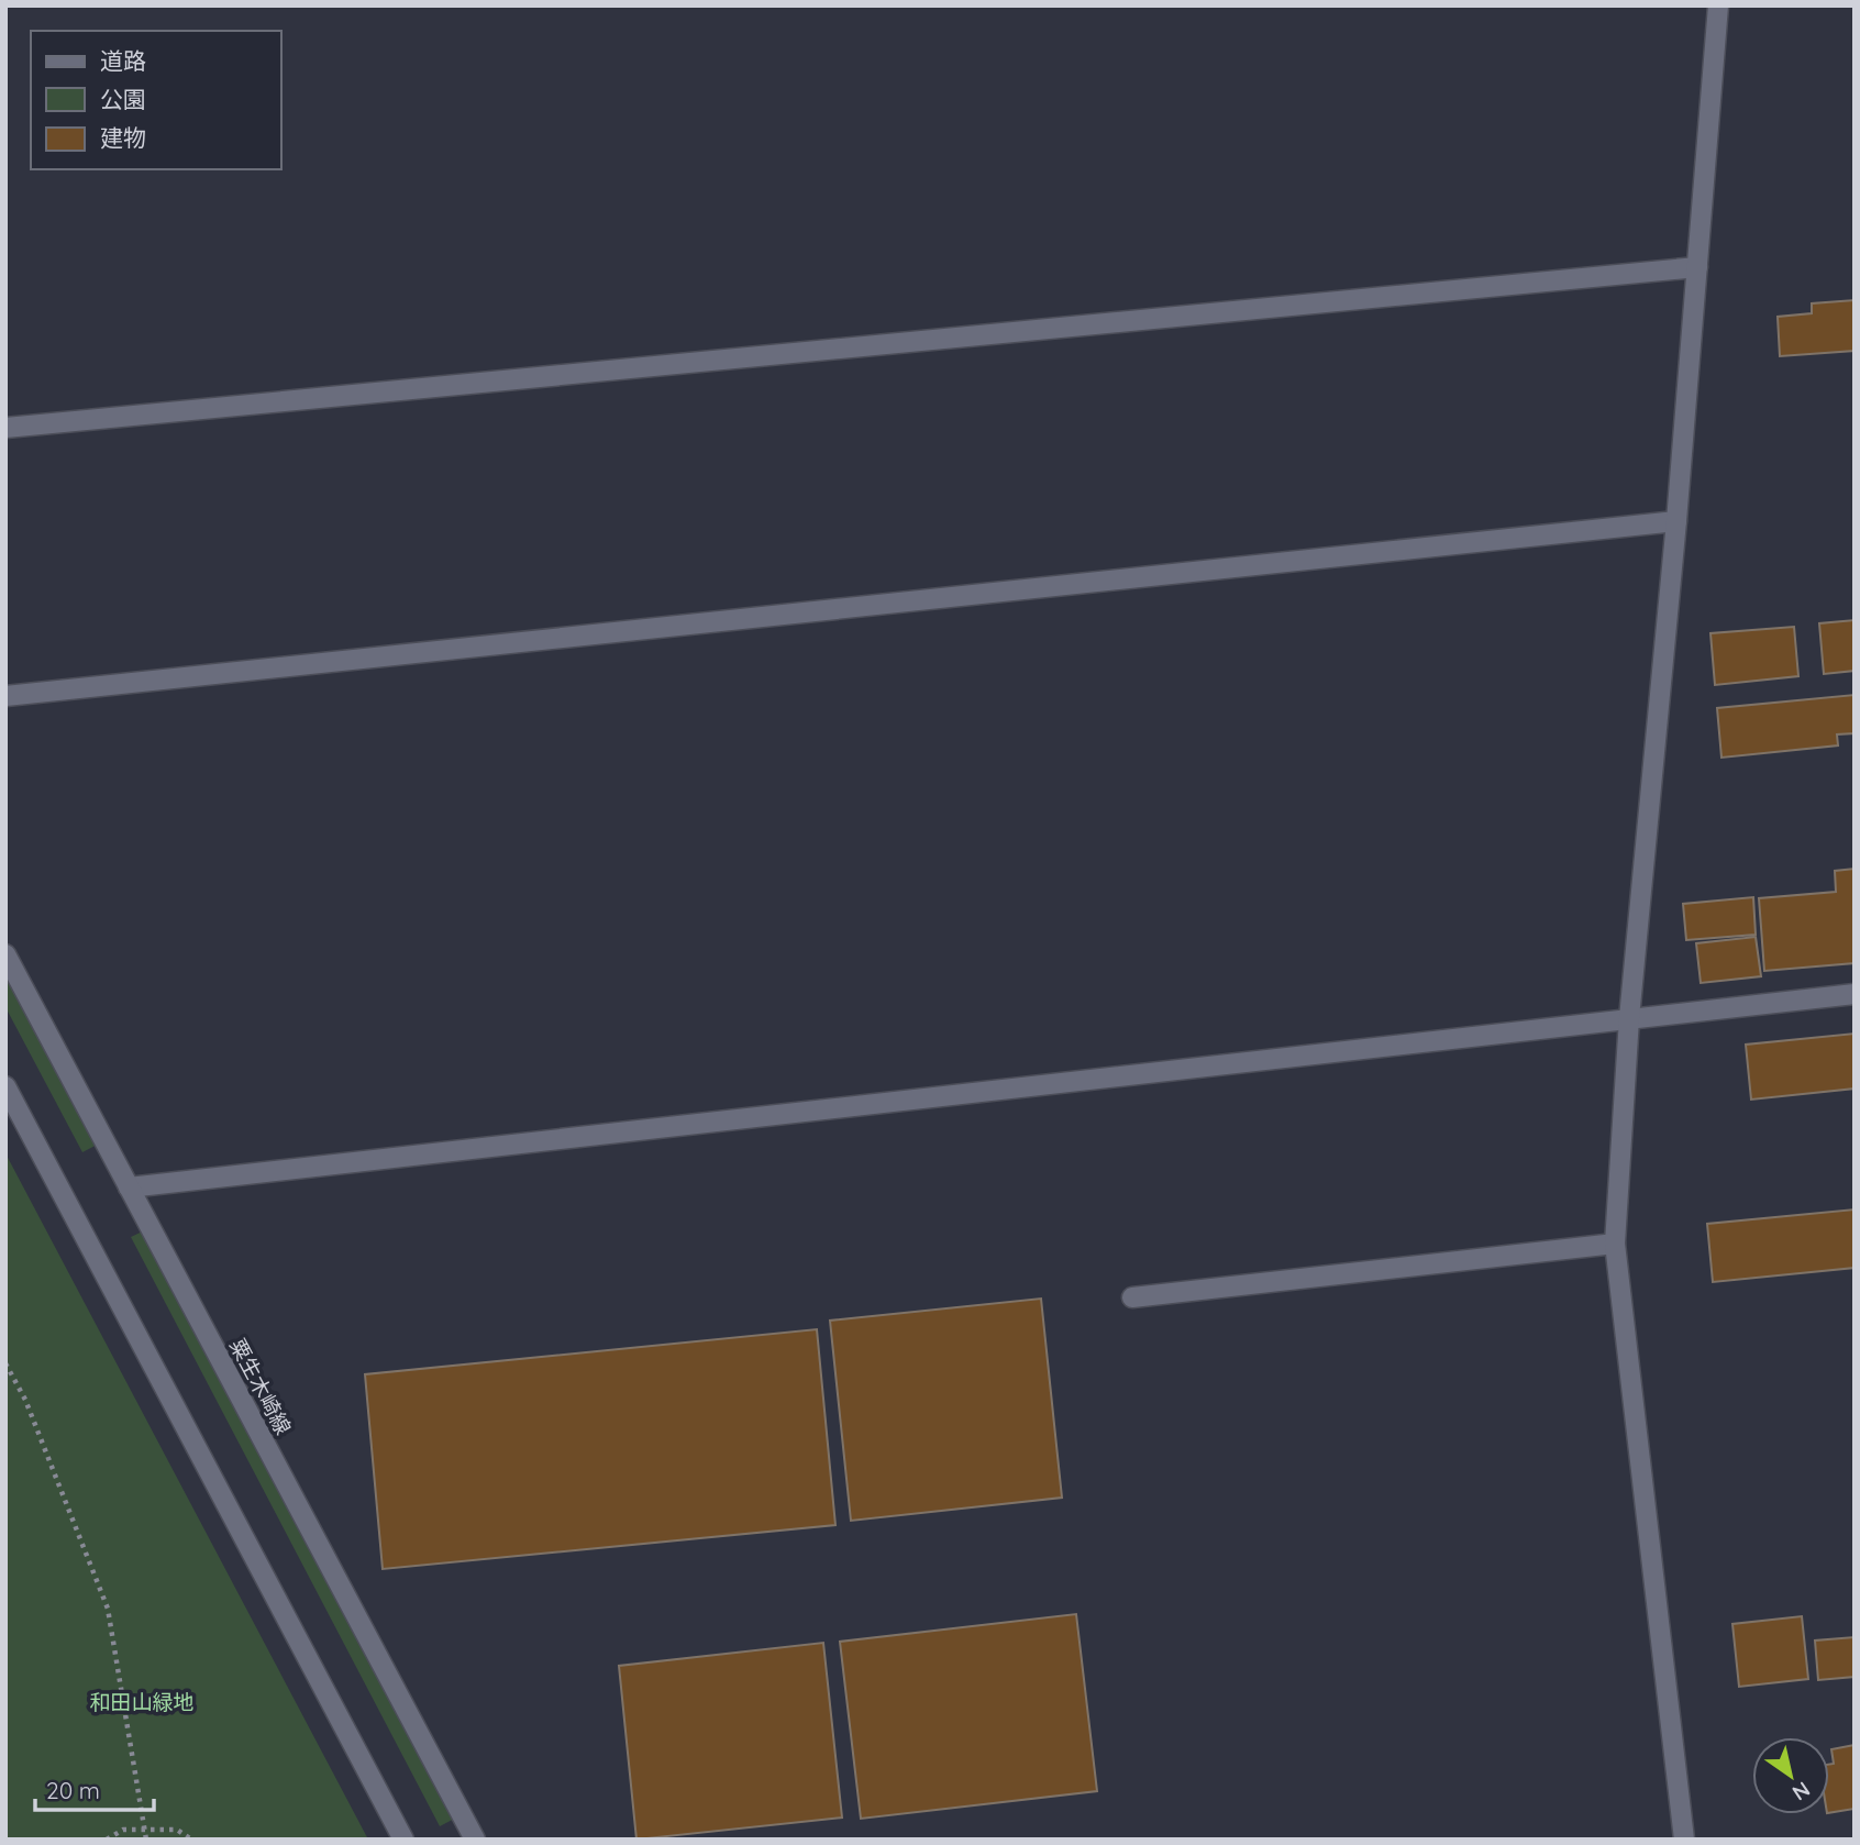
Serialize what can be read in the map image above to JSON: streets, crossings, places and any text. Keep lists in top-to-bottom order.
{
  "streets": {
    "street": ["粟生木崎線"]
  },
  "parks": ["和田山緑地"],
  "legend": ["道路", "公園", "建物"],
  "scale_bar": "20 m",
  "north": "bottom right"
}
